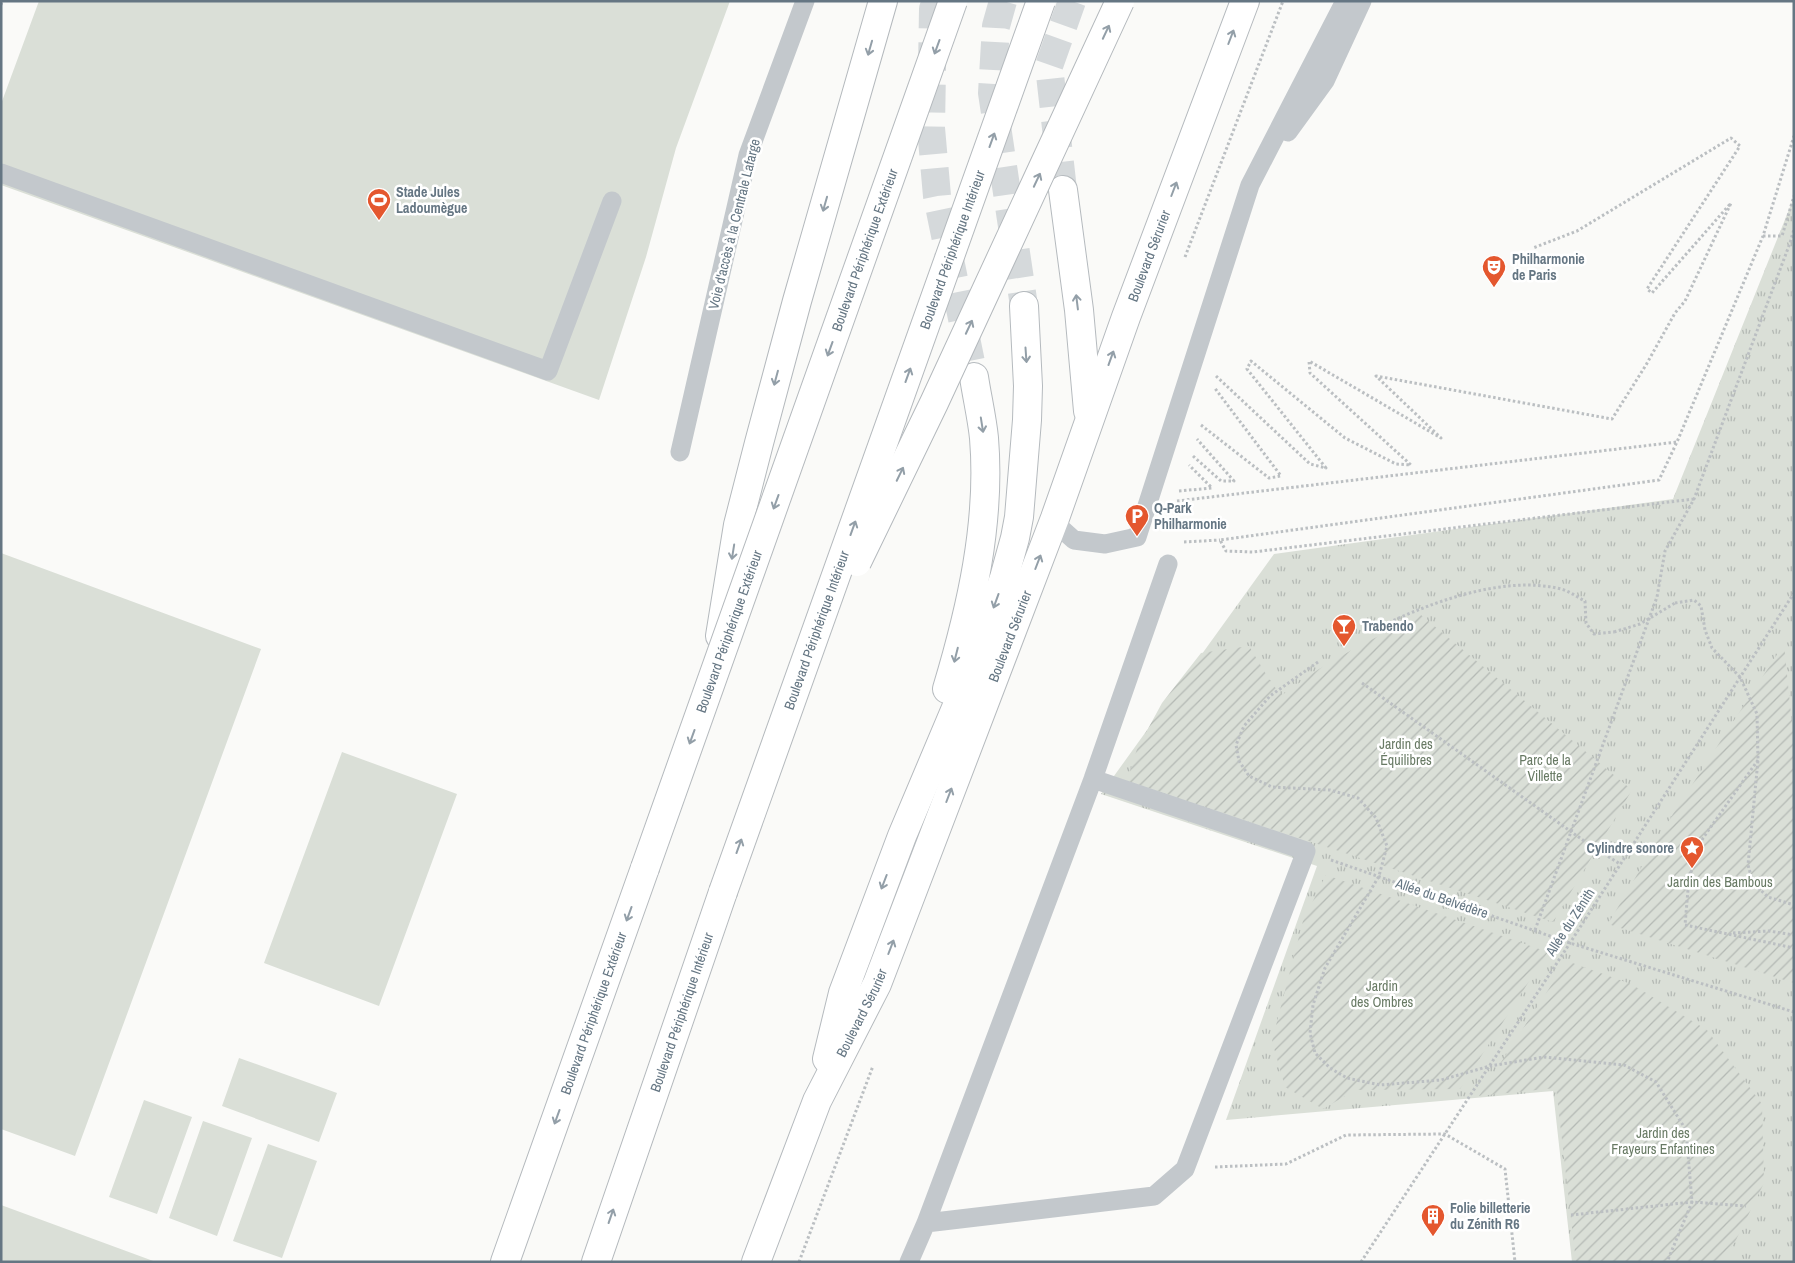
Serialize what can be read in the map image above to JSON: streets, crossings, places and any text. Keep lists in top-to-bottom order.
{
  "streets": {
    "main road": ["Boulevard Périphérique Intérieur", "Boulevard Périphérique Extérieur", "Boulevard Sérurier"],
    "lane": ["Voie d'accès à la Centrale Lafarge"],
    "path": ["Allée du Belvédère", "Allée du Zénith"]
  },
  "crossings": [
    ["Allée du Belvédère", "Allée du Zénith"]
  ],
  "parks": [
    "Jardin des Équilibres",
    "Parc de la Villette",
    "Jardin des Bambous",
    "Jardin des Ombres",
    "Jardin des Frayeurs Enfantines"
  ],
  "places": {
    "sports": ["Stade Jules Ladoumègue"],
    "theatre": ["Philharmonie de Paris"],
    "parking": ["Q-Park Philharmonie"],
    "bar": ["Trabendo"],
    "place": ["Cylindre sonore"],
    "building": ["Folie billetterie du Zénith R6"]
  }
}
